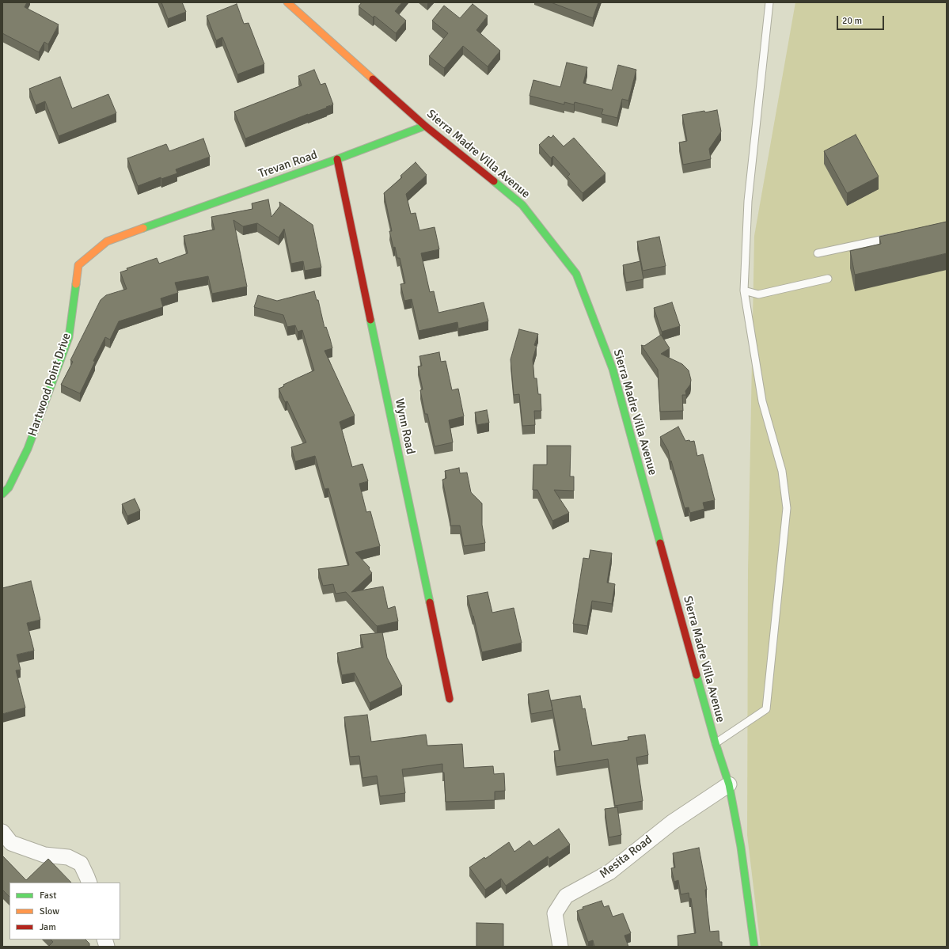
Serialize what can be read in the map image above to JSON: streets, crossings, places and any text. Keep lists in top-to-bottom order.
{
  "streets": {
    "street": [
      "Sierra Madre Villa Avenue",
      "Trevan Road",
      "Hartwood Point Drive",
      "Wynn Road",
      "Mesita Road"
    ]
  },
  "crossings": [
    ["Sierra Madre Villa Avenue", "Trevan Road"],
    ["Sierra Madre Villa Avenue", "Mesita Road"],
    ["Trevan Road", "Hartwood Point Drive"],
    ["Trevan Road", "Wynn Road"]
  ],
  "legend": ["Fast", "Slow", "Jam"],
  "scale_bar": "20 m"
}
